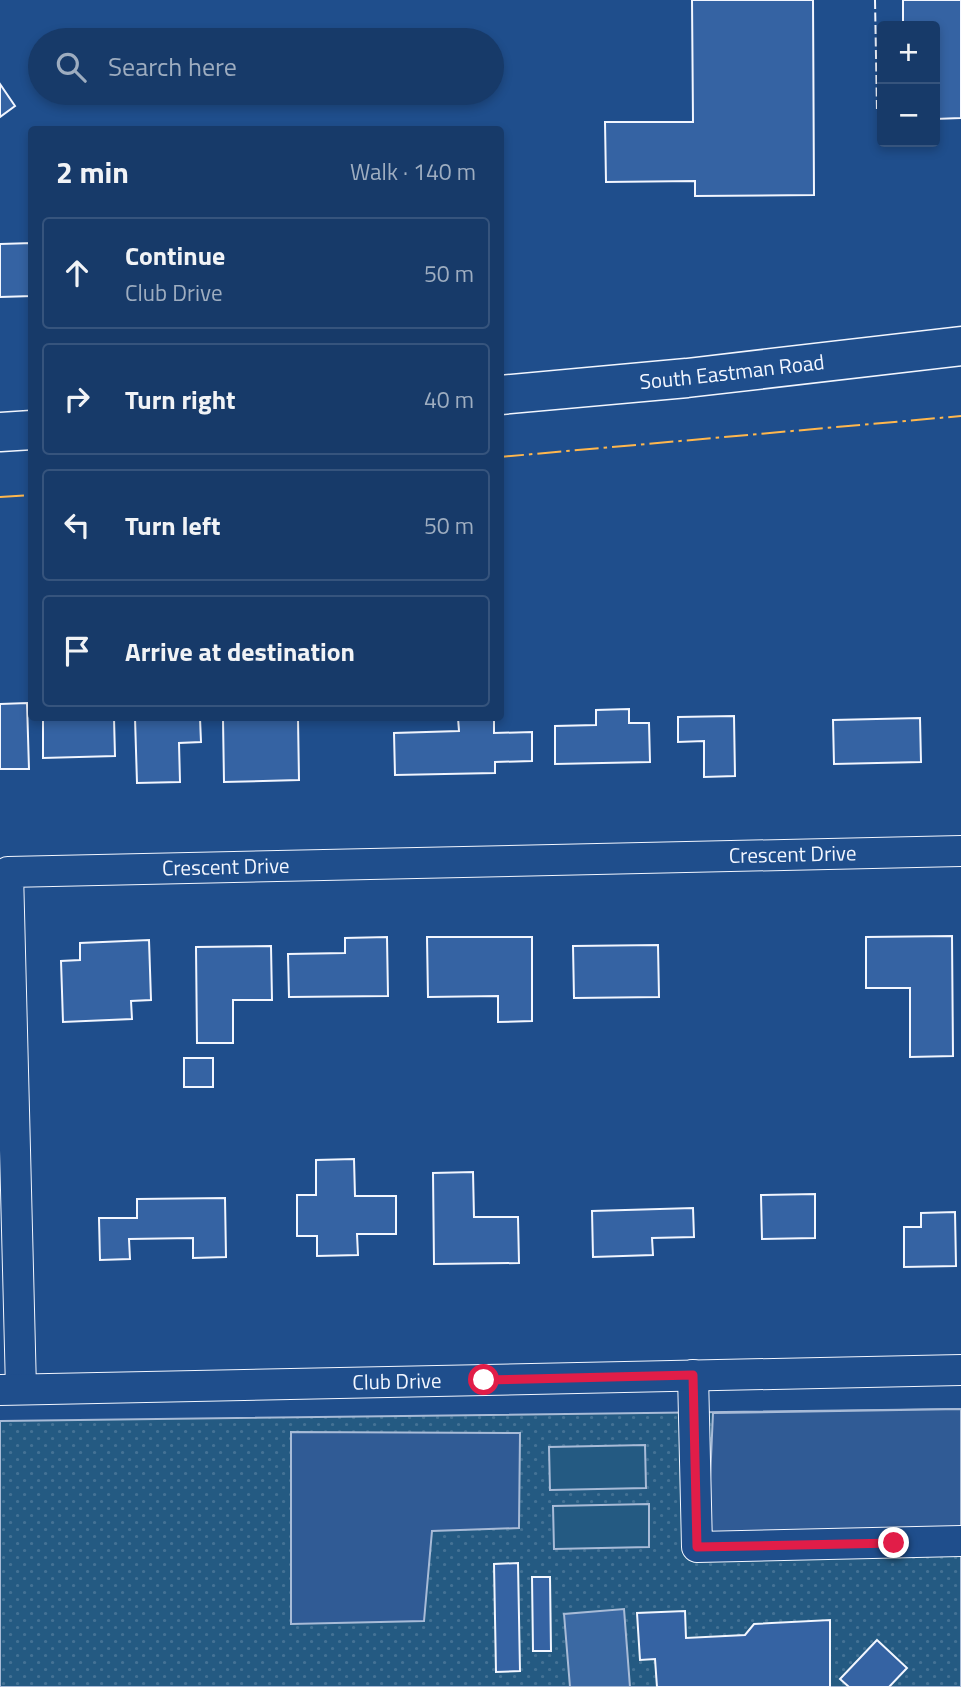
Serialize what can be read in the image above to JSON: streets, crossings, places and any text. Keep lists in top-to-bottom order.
{
  "streets": {
    "main road": ["South Eastman Road"],
    "street": ["Crescent Drive", "Club Drive"]
  },
  "crossings": [
    ["Crescent Drive", "Club Drive"]
  ],
  "page": {
    "map_buttons": ["+", "−"],
    "search": "Search here",
    "heading": ["2 min", "Walk · 140 m"],
    "list": [
      ["Continue", "Club Drive", "50 m"],
      ["Turn right", "40 m"],
      ["Turn left", "50 m"],
      "Arrive at destination"
    ]
  }
}
